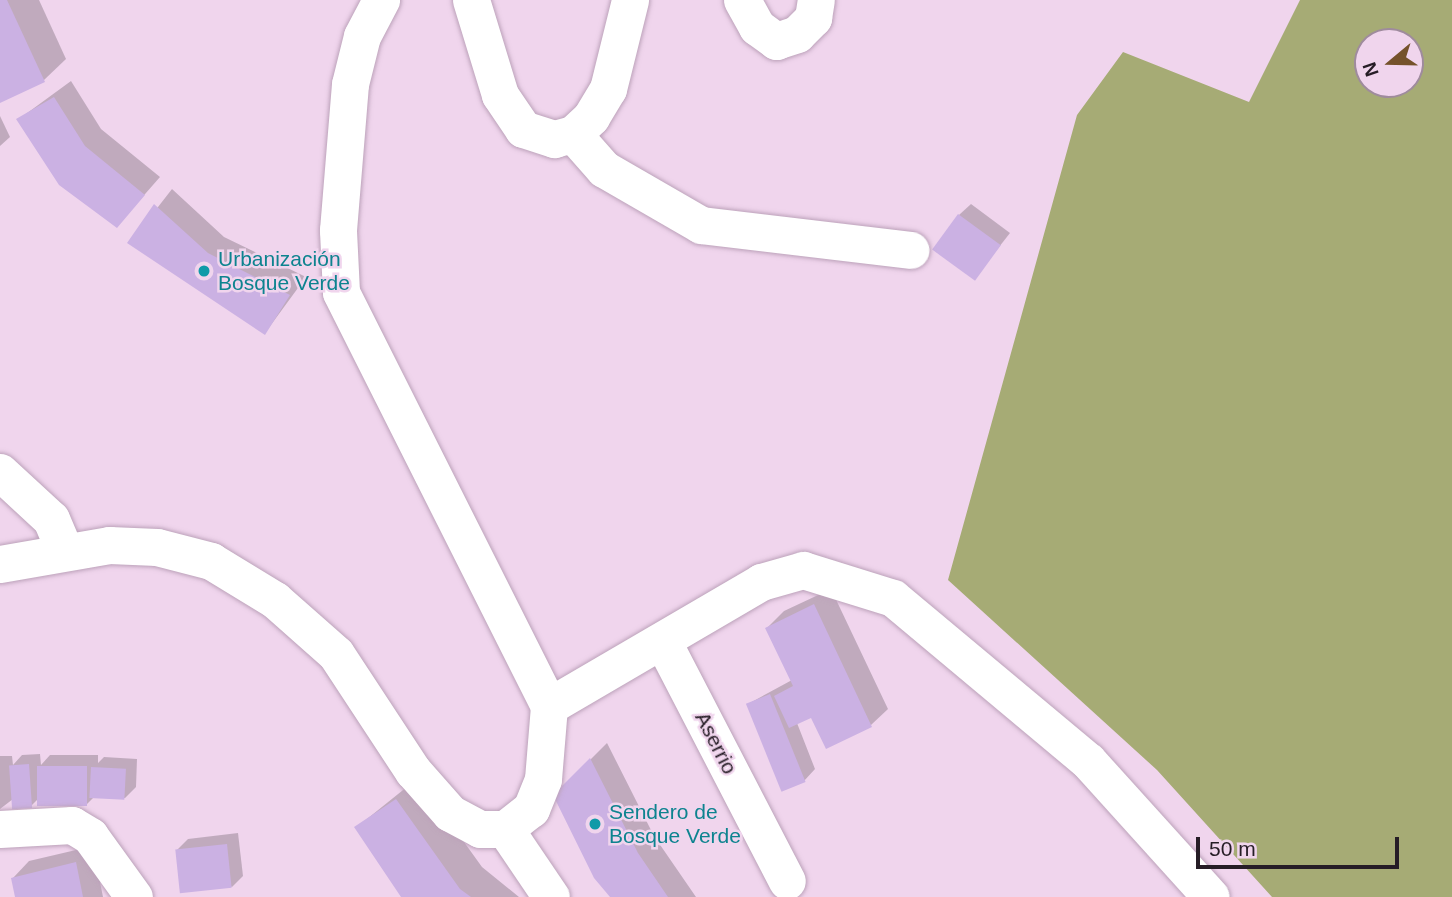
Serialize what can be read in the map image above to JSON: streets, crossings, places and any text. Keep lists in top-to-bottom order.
{
  "streets": {
    "street": ["Aserrio"]
  },
  "places": ["Urbanización Bosque Verde", "Sendero de Bosque Verde"],
  "scale_bar": "50 m",
  "north": "left"
}
